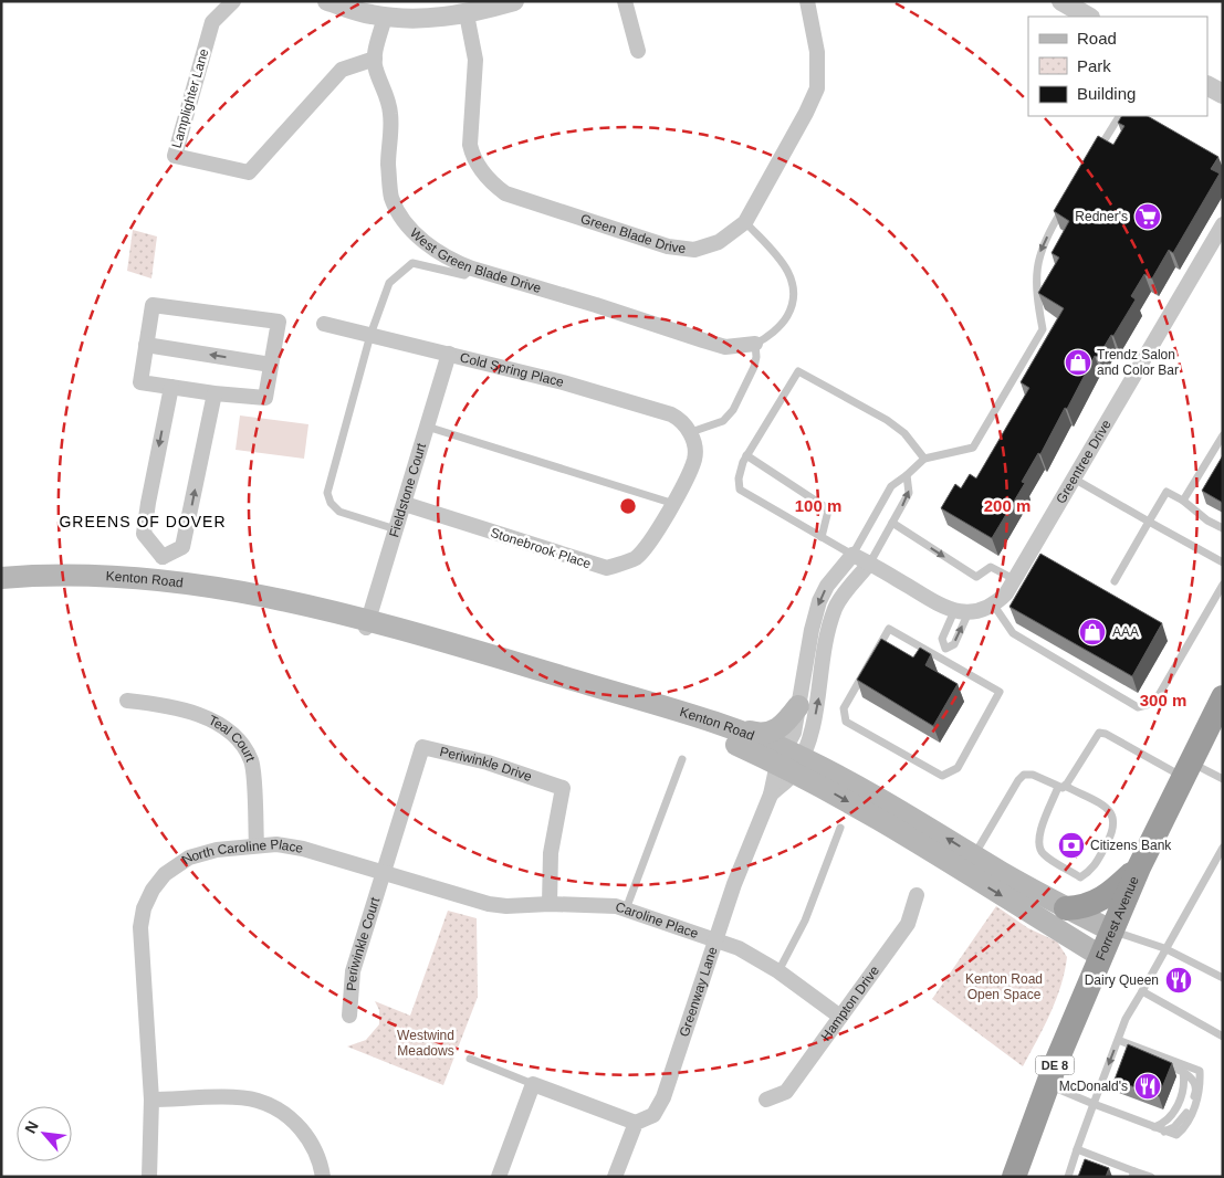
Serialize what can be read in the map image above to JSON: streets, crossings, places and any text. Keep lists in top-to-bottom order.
{
  "streets": {
    "highway": ["Forrest Avenue", "DE 8"],
    "main road": ["Kenton Road"],
    "street": [
      "Lamplighter Lane",
      "Green Blade Drive",
      "West Green Blade Drive",
      "Cold Spring Place",
      "Greentree Drive",
      "Fieldstone Court",
      "Stonebrook Place",
      "Teal Court",
      "Periwinkle Drive",
      "North Caroline Place",
      "Caroline Place",
      "Periwinkle Court",
      "Greenway Lane",
      "Hampton Drive"
    ]
  },
  "crossings": [
    ["Lamplighter Lane", "West Green Blade Drive"],
    ["Cold Spring Place", "Fieldstone Court"],
    ["Cold Spring Place", "Stonebrook Place"],
    ["Fieldstone Court", "Stonebrook Place"],
    ["Fieldstone Court", "Kenton Road"],
    ["Kenton Road", "Forrest Avenue"],
    ["Kenton Road", "Greenway Lane"],
    ["Teal Court", "North Caroline Place"],
    ["Periwinkle Drive", "North Caroline Place"],
    ["Periwinkle Drive", "Caroline Place"],
    ["Periwinkle Drive", "Periwinkle Court"],
    ["North Caroline Place", "Caroline Place"],
    ["North Caroline Place", "Periwinkle Court"],
    ["Caroline Place", "Greenway Lane"],
    ["Caroline Place", "Hampton Drive"]
  ],
  "districts": ["GREENS OF DOVER"],
  "parks": ["Kenton Road Open Space", "Westwind Meadows"],
  "places": {
    "supermarket": ["Redner's"],
    "shop": ["Trendz Salon and Color Bar", "AAA"],
    "bank": ["Citizens Bank"],
    "restaurant": ["Dairy Queen", "McDonald's"]
  },
  "legend": ["Road", "Park", "Building"],
  "north": "top left",
  "rings": ["100 m", "200 m", "300 m"]
}
